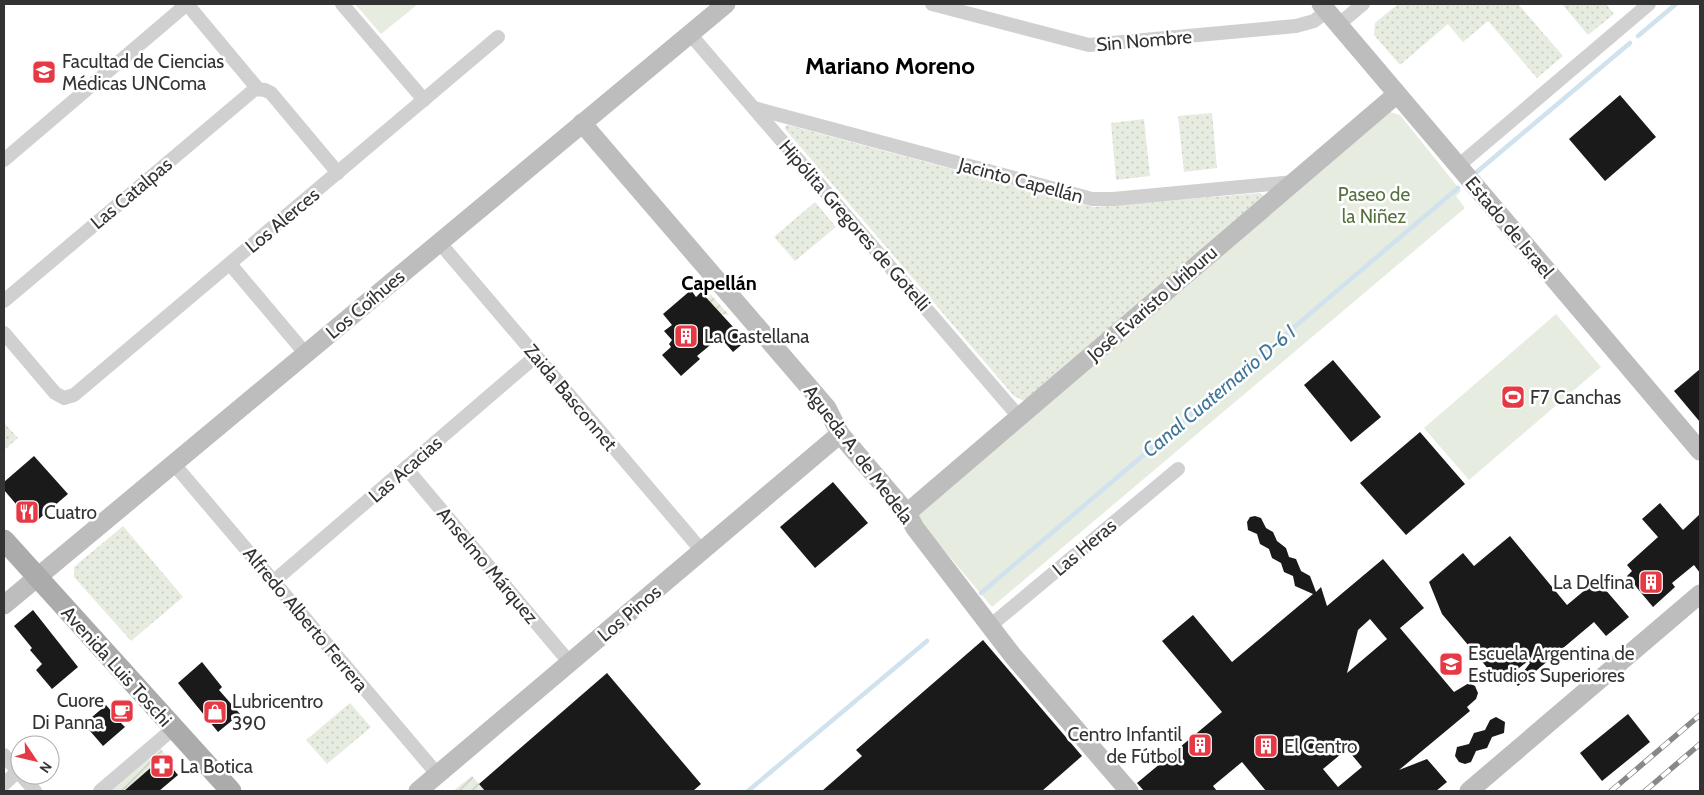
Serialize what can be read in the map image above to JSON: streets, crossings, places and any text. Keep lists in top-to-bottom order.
{
  "streets": {
    "main road": ["Avenida Luis Toschi"],
    "street": [
      "Sin Nombre",
      "Jacinto Capellán",
      "Las Catalpas",
      "Los Alerces",
      "Hipólita Gregores de Gotelli",
      "Estado de Israel",
      "José Evaristo Uriburu",
      "Los Coíhues",
      "Zaida Basconnet",
      "Agueda A. de Medela",
      "Las Acacias",
      "Las Heras",
      "Anselmo Márquez",
      "Los Pinos",
      "Alfredo Alberto Ferrera"
    ]
  },
  "crossings": [
    ["Sin Nombre", "Estado de Israel"],
    ["Jacinto Capellán", "Hipólita Gregores de Gotelli"],
    ["Jacinto Capellán", "José Evaristo Uriburu"],
    ["Hipólita Gregores de Gotelli", "José Evaristo Uriburu"],
    ["Hipólita Gregores de Gotelli", "Los Coíhues"],
    ["Estado de Israel", "José Evaristo Uriburu"],
    ["José Evaristo Uriburu", "Agueda A. de Medela"],
    ["Los Coíhues", "Zaida Basconnet"],
    ["Los Coíhues", "Agueda A. de Medela"],
    ["Los Coíhues", "Alfredo Alberto Ferrera"],
    ["Los Coíhues", "Avenida Luis Toschi"],
    ["Zaida Basconnet", "Las Acacias"],
    ["Zaida Basconnet", "Los Pinos"],
    ["Agueda A. de Medela", "Las Heras"],
    ["Agueda A. de Medela", "Los Pinos"],
    ["Las Acacias", "Anselmo Márquez"],
    ["Las Acacias", "Alfredo Alberto Ferrera"],
    ["Anselmo Márquez", "Los Pinos"],
    ["Los Pinos", "Alfredo Alberto Ferrera"]
  ],
  "districts": ["Mariano Moreno", "Capellán"],
  "water": ["Canal Cuaternario D-6 I"],
  "parks": ["Paseo de la Niñez"],
  "places": {
    "school or university": ["Facultad de Ciencias Médicas UNComa", "Escuela Argentina de Estudios Superiores"],
    "building": [
      "La Castellana",
      "La Delfina",
      "Centro Infantil de Fútbol",
      "El Centro"
    ],
    "sports": ["F7 Canchas"],
    "restaurant": ["Cuatro"],
    "cafe": ["Cuore Di Panna"],
    "shop": ["Lubricentro 390"],
    "pharmacy": ["La Botica"]
  },
  "north": "bottom right"
}
